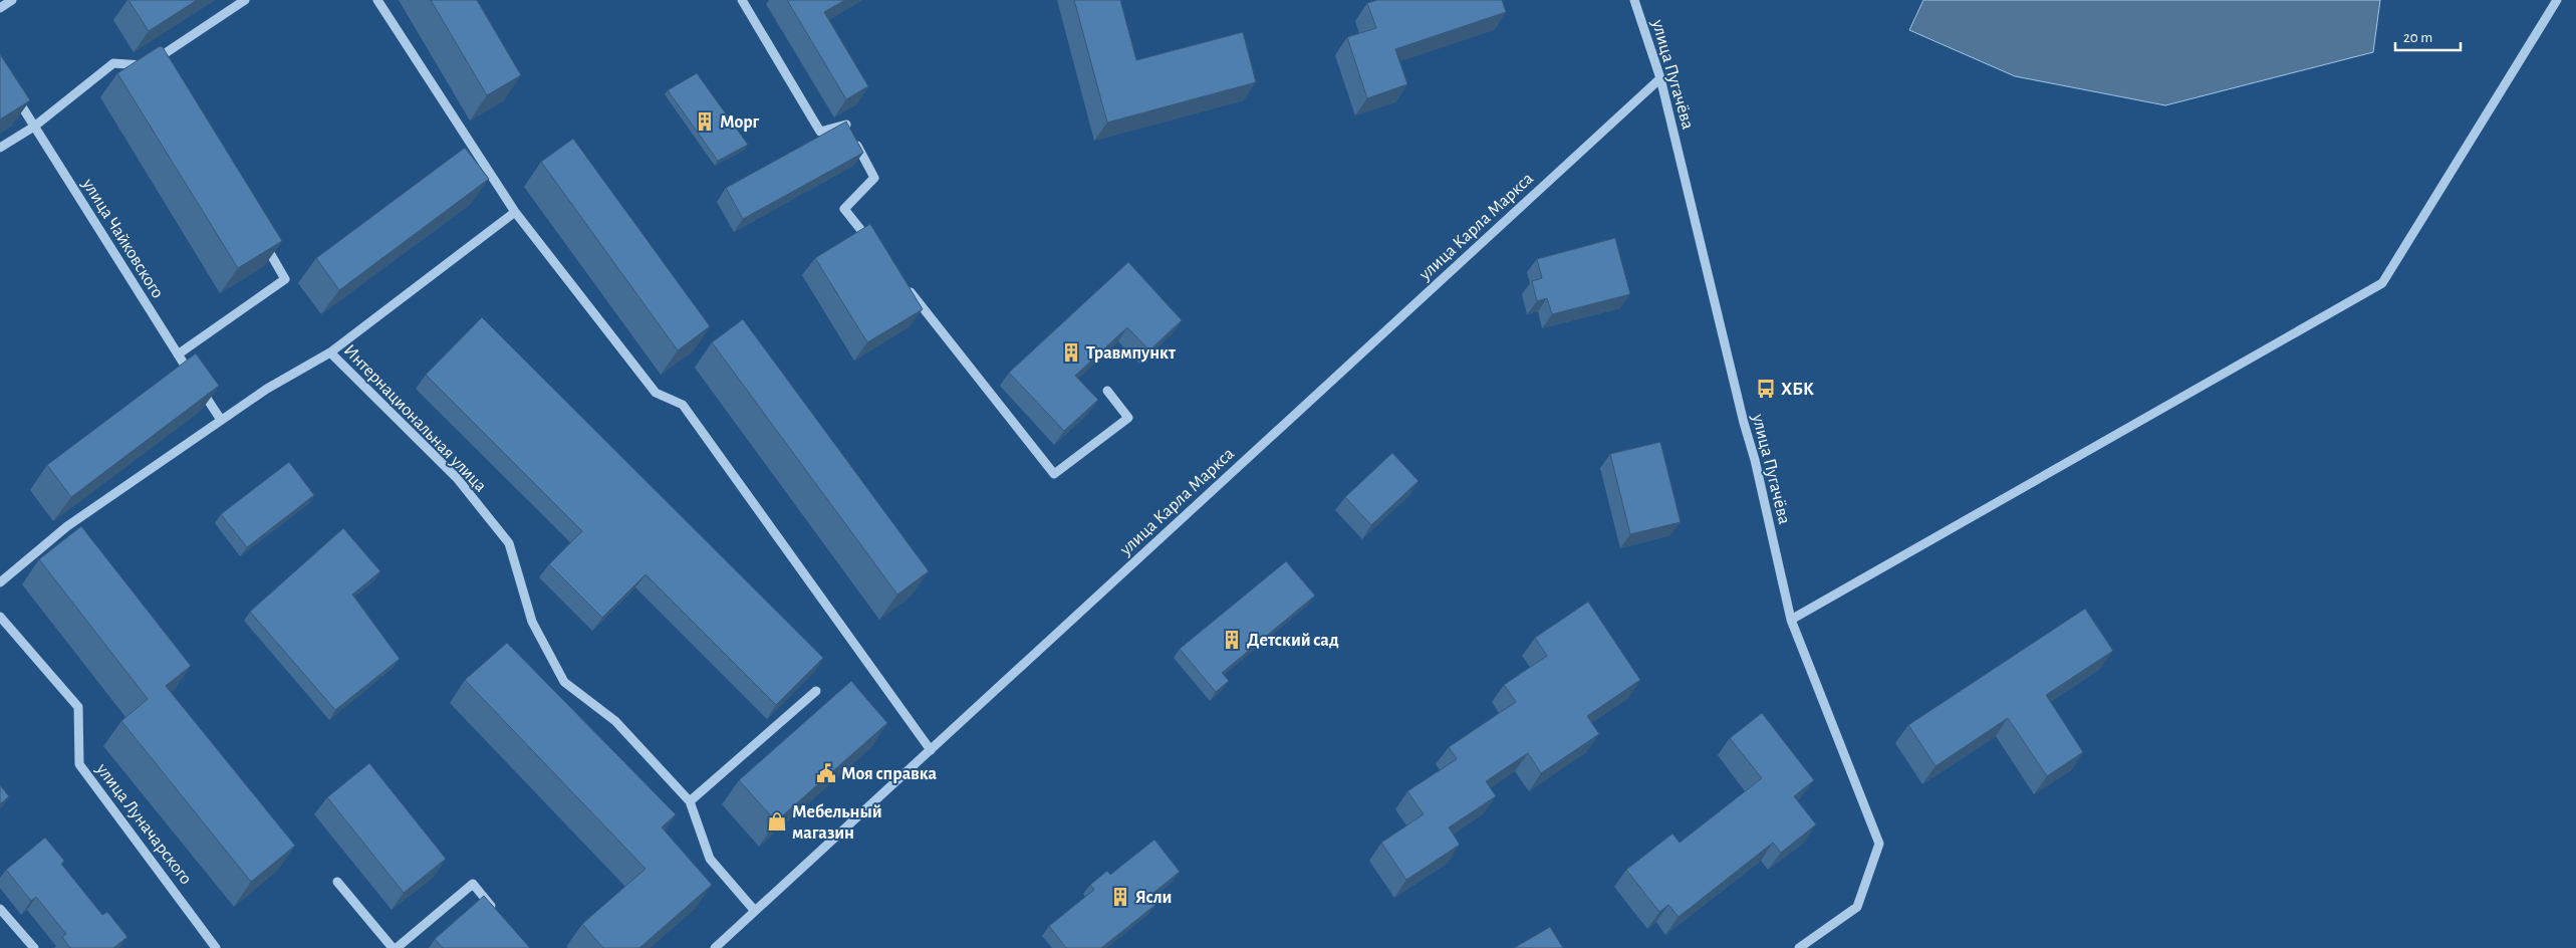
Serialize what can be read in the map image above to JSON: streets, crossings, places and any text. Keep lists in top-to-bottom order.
{
  "streets": {
    "street": [
      "улица Пугачёва",
      "улица Карла Маркса",
      "улица Чайковского",
      "Интернациональная улица",
      "улица Луначарского"
    ]
  },
  "crossings": [
    ["улица Пугачёва", "улица Карла Маркса"],
    ["улица Карла Маркса", "Интернациональная улица"],
    ["улица Чайковского", "Интернациональная улица"]
  ],
  "places": {
    "building": [
      "Морг",
      "Травмпункт",
      "Детский сад",
      "Ясли"
    ],
    "bus stop": ["ХБК"],
    "public building": ["Моя справка"],
    "shop": ["Мебельный магазин"]
  },
  "scale_bar": "20 m"
}
